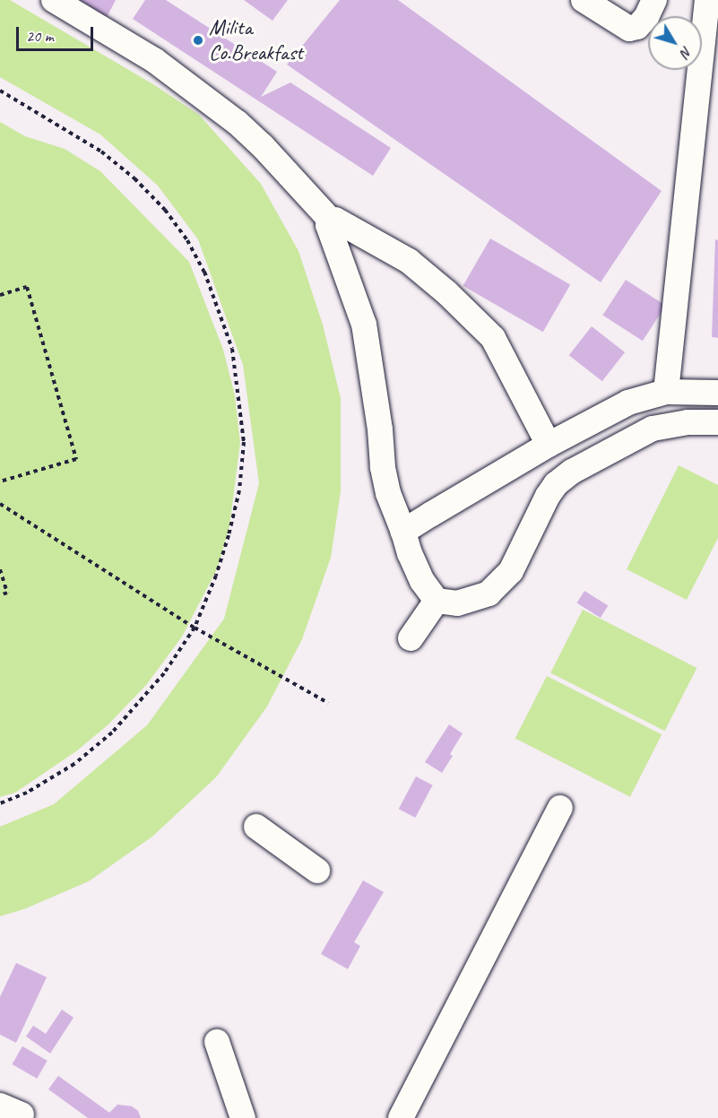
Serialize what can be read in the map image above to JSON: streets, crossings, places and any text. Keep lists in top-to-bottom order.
{
  "places": ["Milita Co.Breakfast"],
  "scale_bar": "20 m",
  "north": "bottom right"
}
